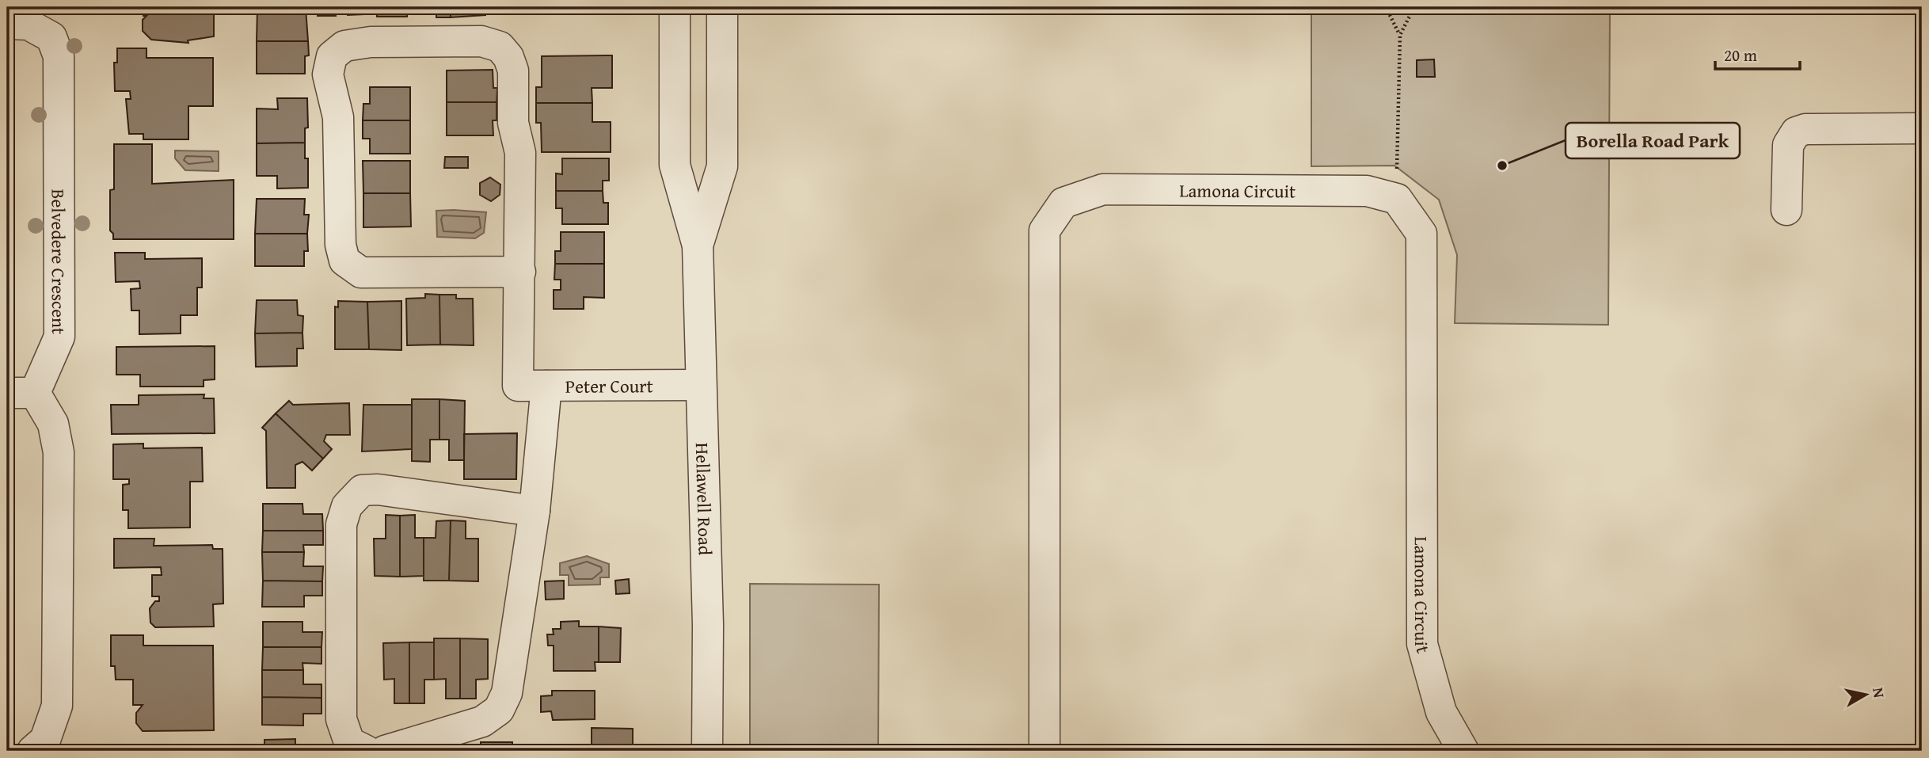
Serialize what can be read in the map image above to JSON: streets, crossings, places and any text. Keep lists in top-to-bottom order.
{
  "streets": {
    "street": [
      "Lamona Circuit",
      "Belvedere Crescent",
      "Peter Court",
      "Hellawell Road"
    ]
  },
  "crossings": [
    ["Peter Court", "Hellawell Road"]
  ],
  "places": ["Borella Road Park"],
  "scale_bar": "20 m",
  "north": "right"
}
